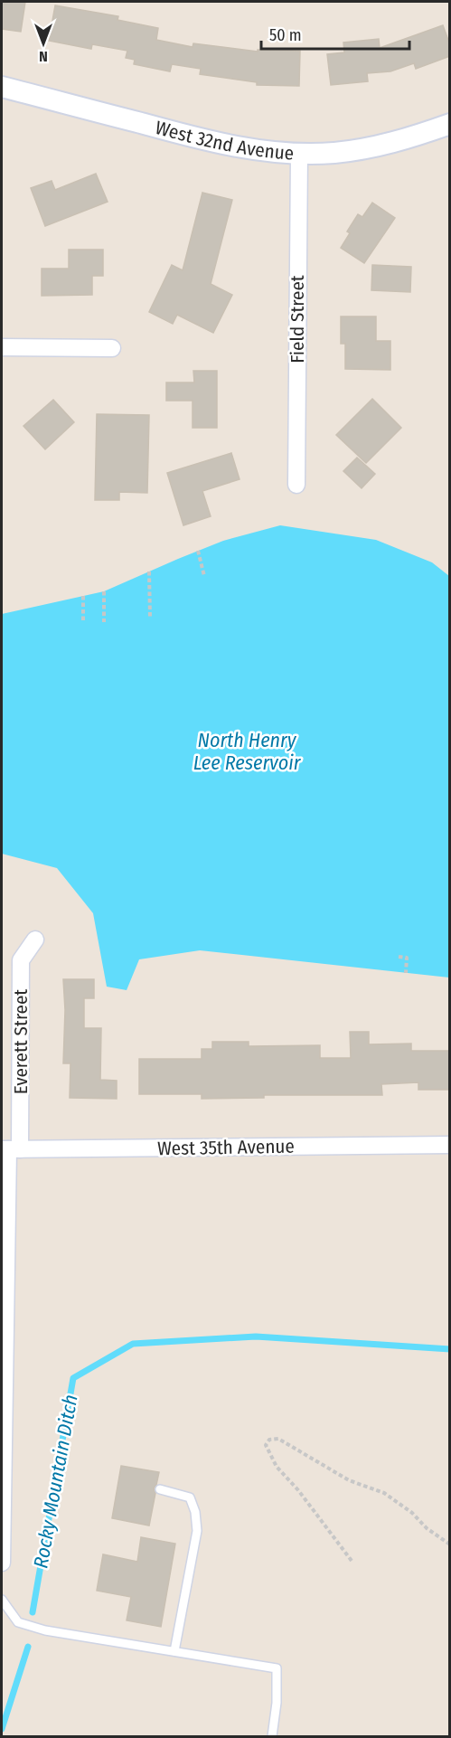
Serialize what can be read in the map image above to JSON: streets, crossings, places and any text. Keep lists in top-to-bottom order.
{
  "streets": {
    "street": [
      "West 32nd Avenue",
      "Field Street",
      "Everett Street",
      "West 35th Avenue"
    ]
  },
  "crossings": [
    ["West 32nd Avenue", "Field Street"],
    ["Everett Street", "West 35th Avenue"]
  ],
  "water": ["North Henry Lee Reservoir", "Rocky Mountain Ditch"],
  "scale_bar": "50 m",
  "north": "bottom"
}
